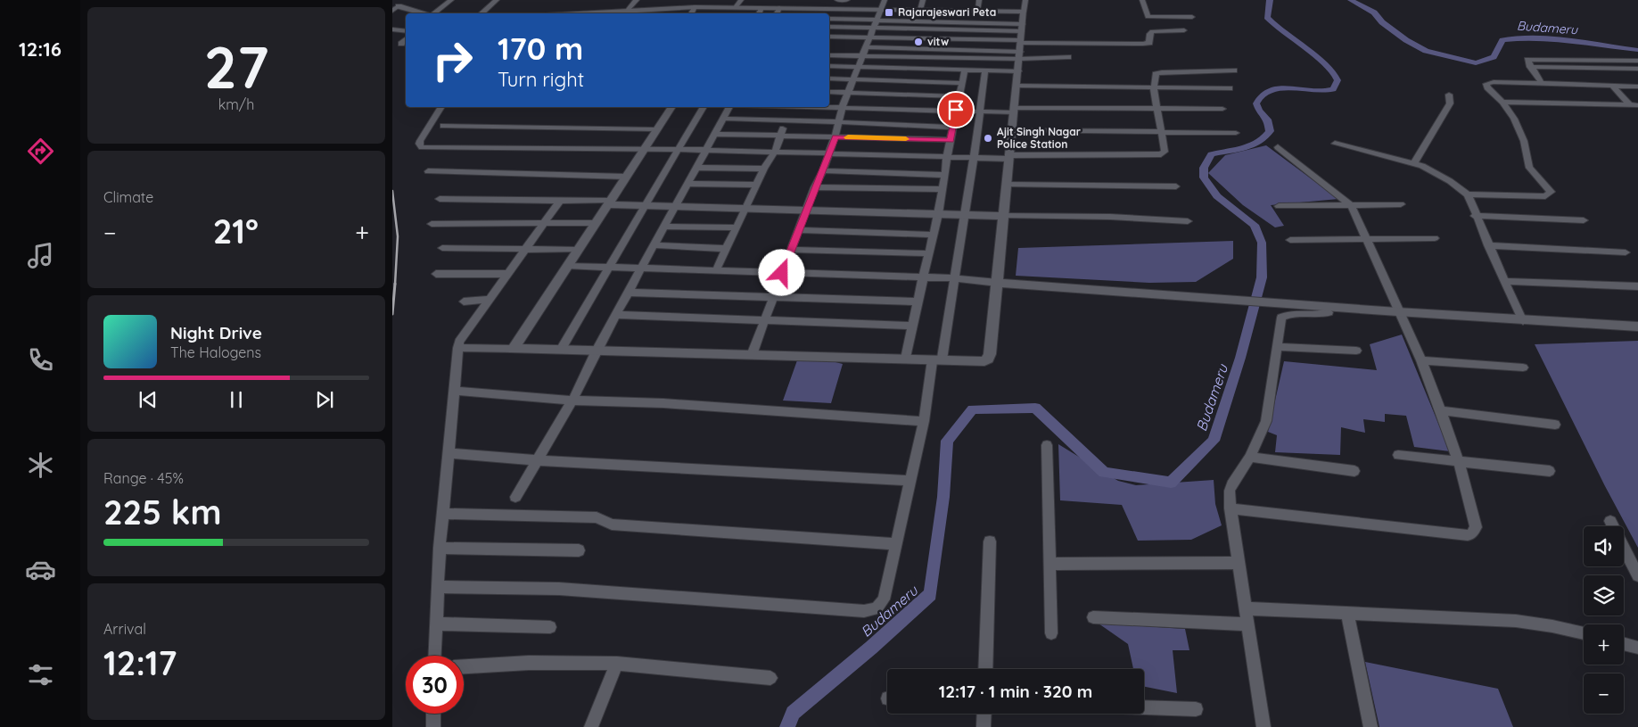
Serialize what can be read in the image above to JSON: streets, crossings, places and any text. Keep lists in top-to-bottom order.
{
  "water": ["Budameru"],
  "places": {
    "transit": ["Rajarajeswari Peta"],
    "other": ["vitw", "Ajit Singh Nagar Police Station"]
  },
  "page": {
    "tabs": "12:16",
    "tile": [
      ["27", "km/h"],
      "Climate",
      ["Range · 45%", "225 km"],
      ["Arrival", "12:17"]
    ],
    "turn": ["170 m", "Turn right"],
    "heat": ["−", "21°", "+"],
    "song": ["Night Drive", "The Halogens"],
    "map_buttons": ["+", "−"],
    "limit": "30",
    "trip": "12:17 · 1 min · 320 m"
  }
}
